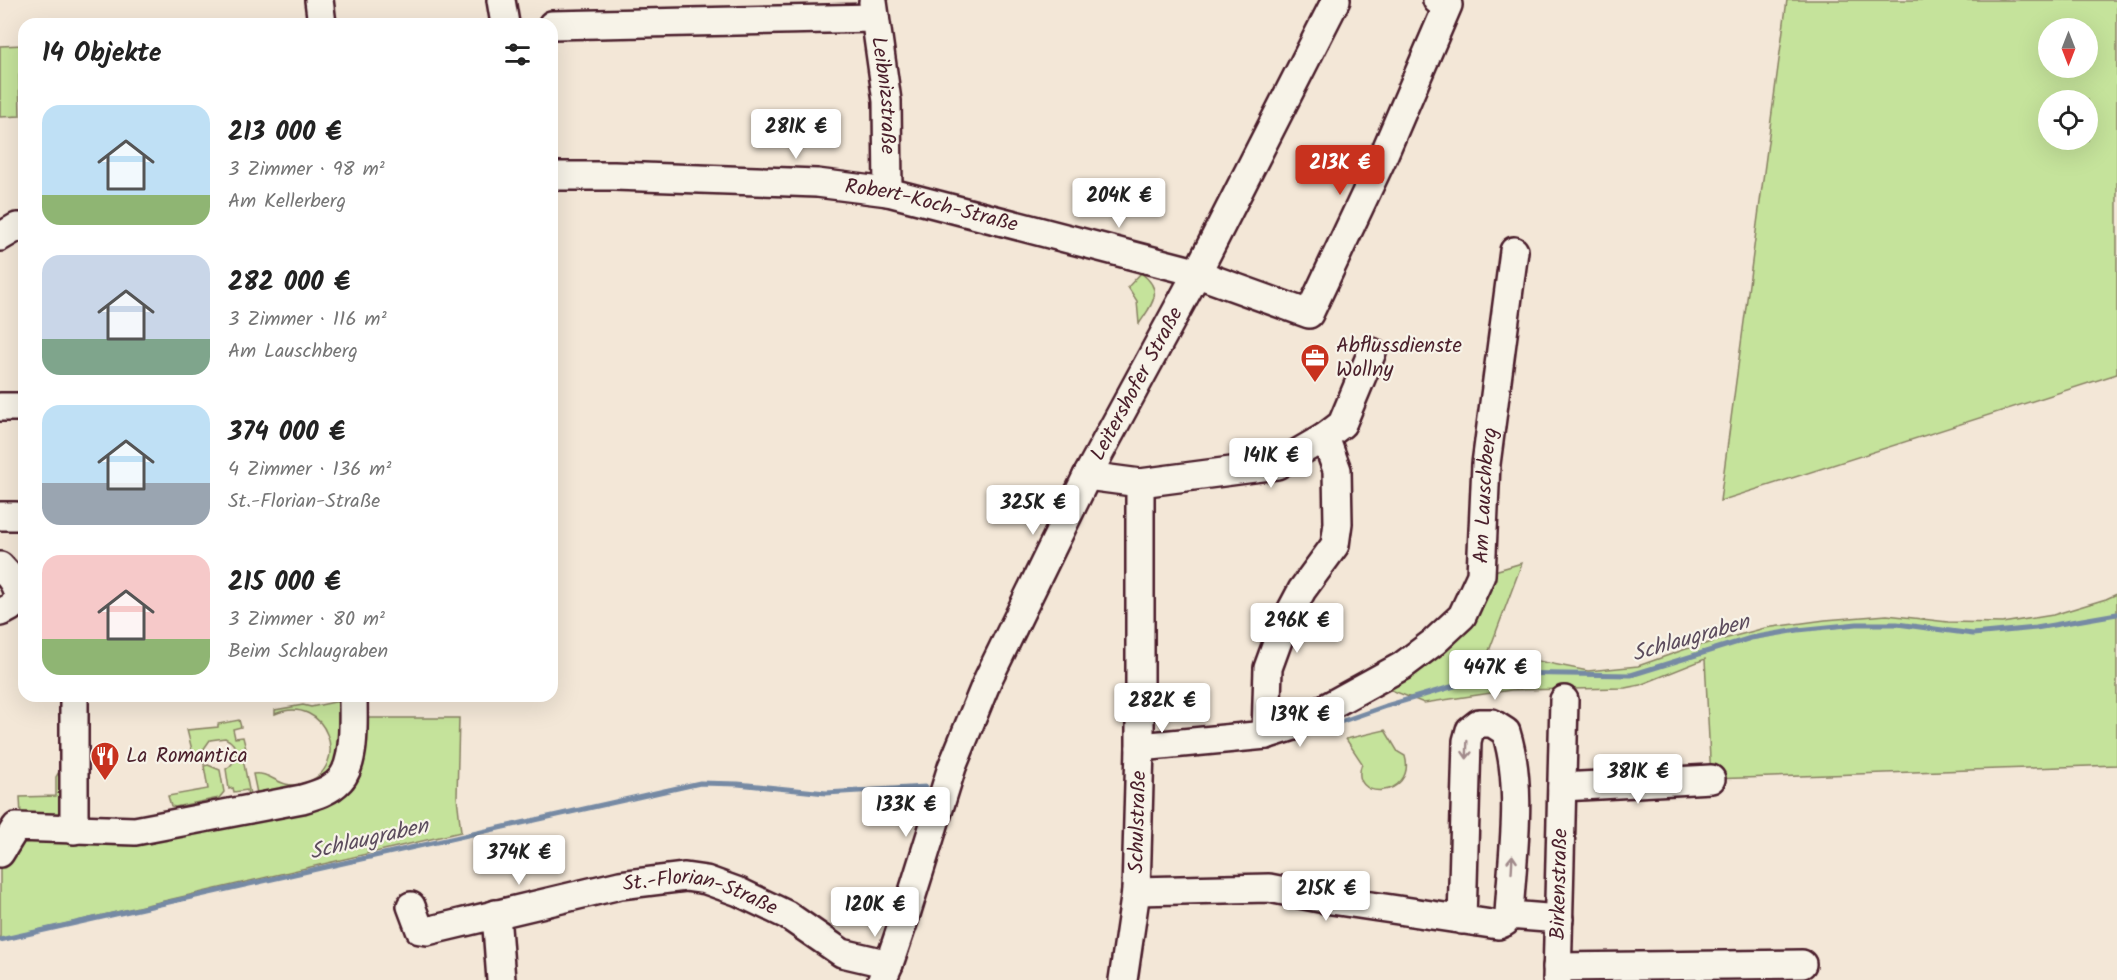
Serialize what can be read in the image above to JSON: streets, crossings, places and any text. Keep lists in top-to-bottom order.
{
  "streets": {
    "street": [
      "Leibnizstraße",
      "Robert-Koch-Straße",
      "Leitershofer Straße",
      "Am Lauschberg",
      "Schulstraße",
      "Birkenstraße",
      "St.-Florian-Straße"
    ]
  },
  "crossings": [
    ["Leibnizstraße", "Robert-Koch-Straße"],
    ["Robert-Koch-Straße", "Leitershofer Straße"],
    ["Leitershofer Straße", "St.-Florian-Straße"],
    ["Am Lauschberg", "Schulstraße"]
  ],
  "water": ["Schlaugraben"],
  "places": {
    "office": ["Abflussdienste Wollny"],
    "restaurant": ["La Romantica"]
  },
  "north": "bottom",
  "page": {
    "heading": "14 Objekte",
    "list": [
      {
        "name": "213 000 €",
        "note": "3 Zimmer · 98 m² · Am Kellerberg"
      },
      {
        "name": "282 000 €",
        "note": "3 Zimmer · 116 m² · Am Lauschberg"
      },
      {
        "name": "374 000 €",
        "note": "4 Zimmer · 136 m² · St.-Florian-Straße"
      },
      {
        "name": "215 000 €",
        "note": "3 Zimmer · 80 m² · Beim Schlaugraben"
      }
    ],
    "price": [
      "281K €",
      "213K €",
      "204K €",
      "141K €",
      "325K €",
      "296K €",
      "447K €",
      "282K €",
      "139K €",
      "381K €",
      "133K €",
      "374K €",
      "215K €",
      "120K €"
    ]
  }
}
